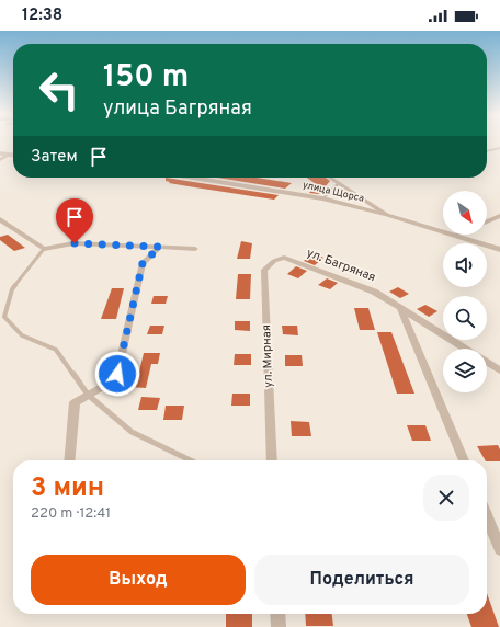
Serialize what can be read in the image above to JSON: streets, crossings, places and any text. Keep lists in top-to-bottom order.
{
  "streets": {
    "street": ["улица Щорса", "ул. Багряная", "ул. Мирная"]
  },
  "crossings": [
    ["ул. Багряная", "ул. Мирная"]
  ],
  "north": "bottom right",
  "page": {
    "status": "12:38",
    "turn": ["150 m", "улица Багряная"],
    "then": "Затем",
    "heading": ["3 мин", "220 m · 12:41"],
    "buttons": ["Выход", "Поделиться"]
  }
}
